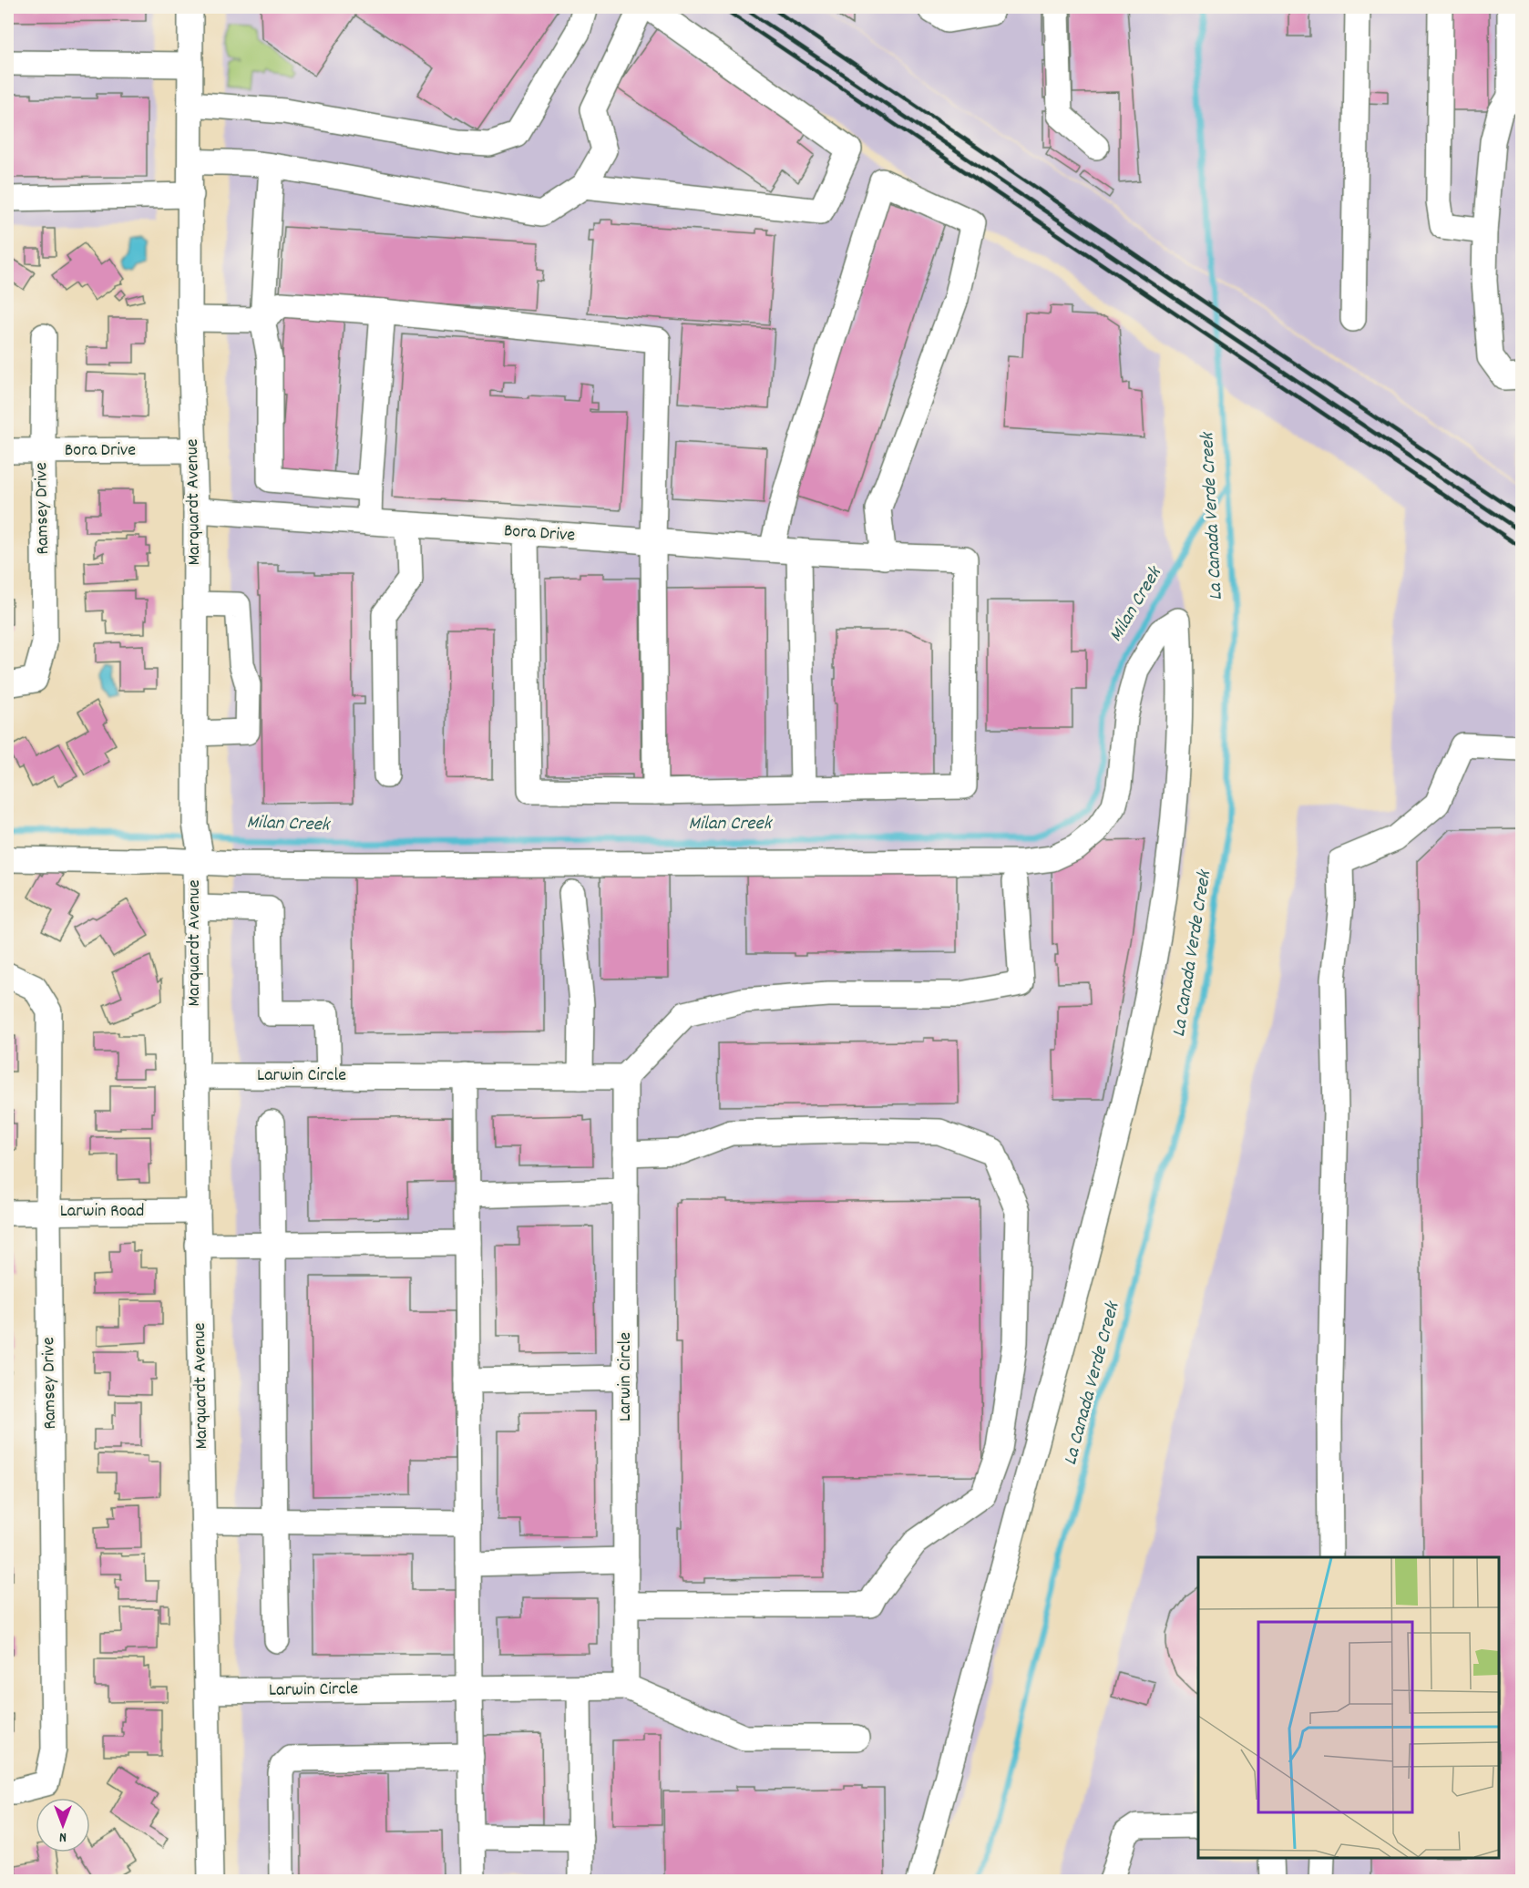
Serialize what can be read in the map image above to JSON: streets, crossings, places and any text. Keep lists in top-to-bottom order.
{
  "streets": {
    "street": [
      "Bora Drive",
      "Marquardt Avenue",
      "Ramsey Drive",
      "Larwin Circle",
      "Larwin Road"
    ]
  },
  "crossings": [
    ["Bora Drive", "Marquardt Avenue"],
    ["Bora Drive", "Ramsey Drive"],
    ["Marquardt Avenue", "Larwin Circle"],
    ["Marquardt Avenue", "Larwin Road"],
    ["Ramsey Drive", "Larwin Road"]
  ],
  "water": ["La Canada Verde Creek", "Milan Creek"],
  "north": "bottom"
}
